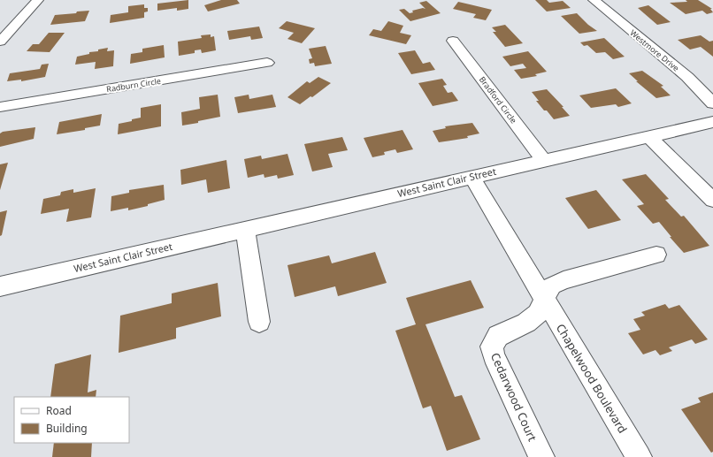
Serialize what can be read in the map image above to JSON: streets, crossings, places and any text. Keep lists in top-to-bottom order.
{
  "streets": {
    "street": [
      "Westmore Drive",
      "Radburn Circle",
      "Bradford Circle",
      "West Saint Clair Street",
      "Chapelwood Boulevard",
      "Cedarwood Court"
    ]
  },
  "crossings": [
    ["Bradford Circle", "West Saint Clair Street"],
    ["West Saint Clair Street", "Chapelwood Boulevard"],
    ["Chapelwood Boulevard", "Cedarwood Court"]
  ],
  "legend": ["Road", "Building"]
}
